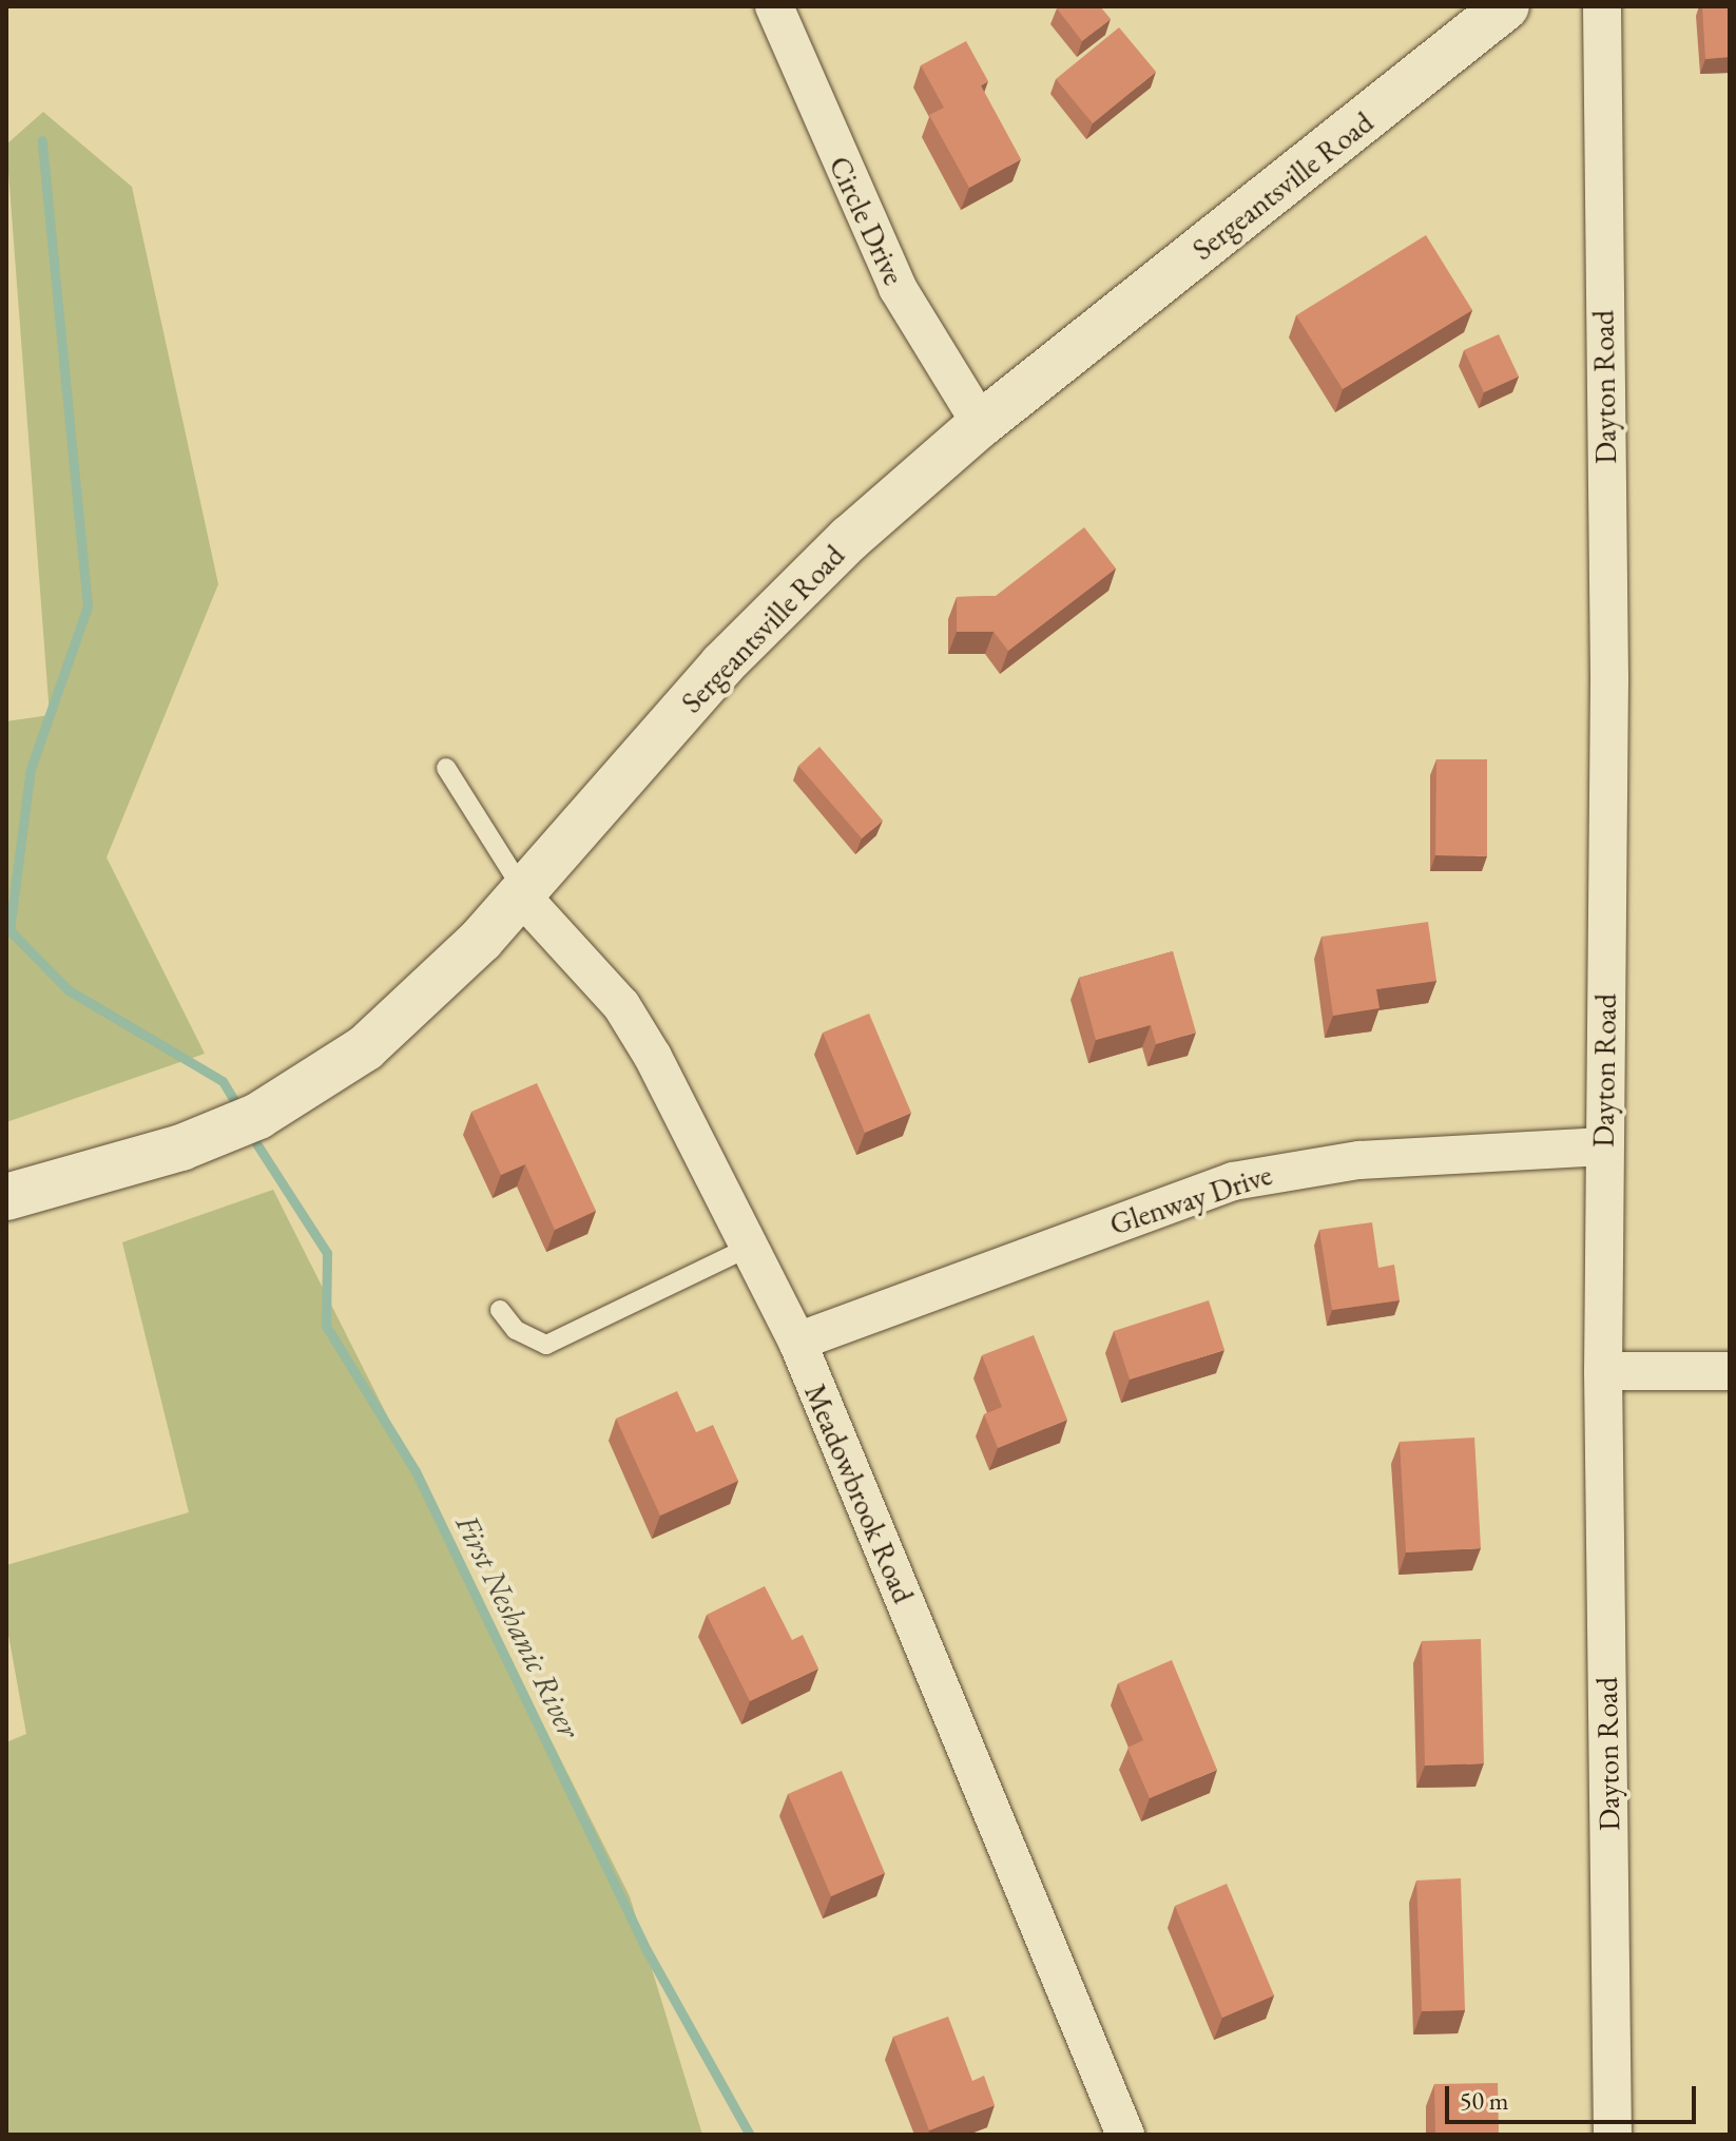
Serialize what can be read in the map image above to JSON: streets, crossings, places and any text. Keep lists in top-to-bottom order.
{
  "streets": {
    "main road": ["Sergeantsville Road"],
    "street": [
      "Circle Drive",
      "Dayton Road",
      "Glenway Drive",
      "Meadowbrook Road"
    ]
  },
  "crossings": [
    ["Sergeantsville Road", "Circle Drive"],
    ["Sergeantsville Road", "Meadowbrook Road"],
    ["Dayton Road", "Glenway Drive"],
    ["Glenway Drive", "Meadowbrook Road"]
  ],
  "water": ["First Neshanic River"],
  "scale_bar": "50 m"
}
